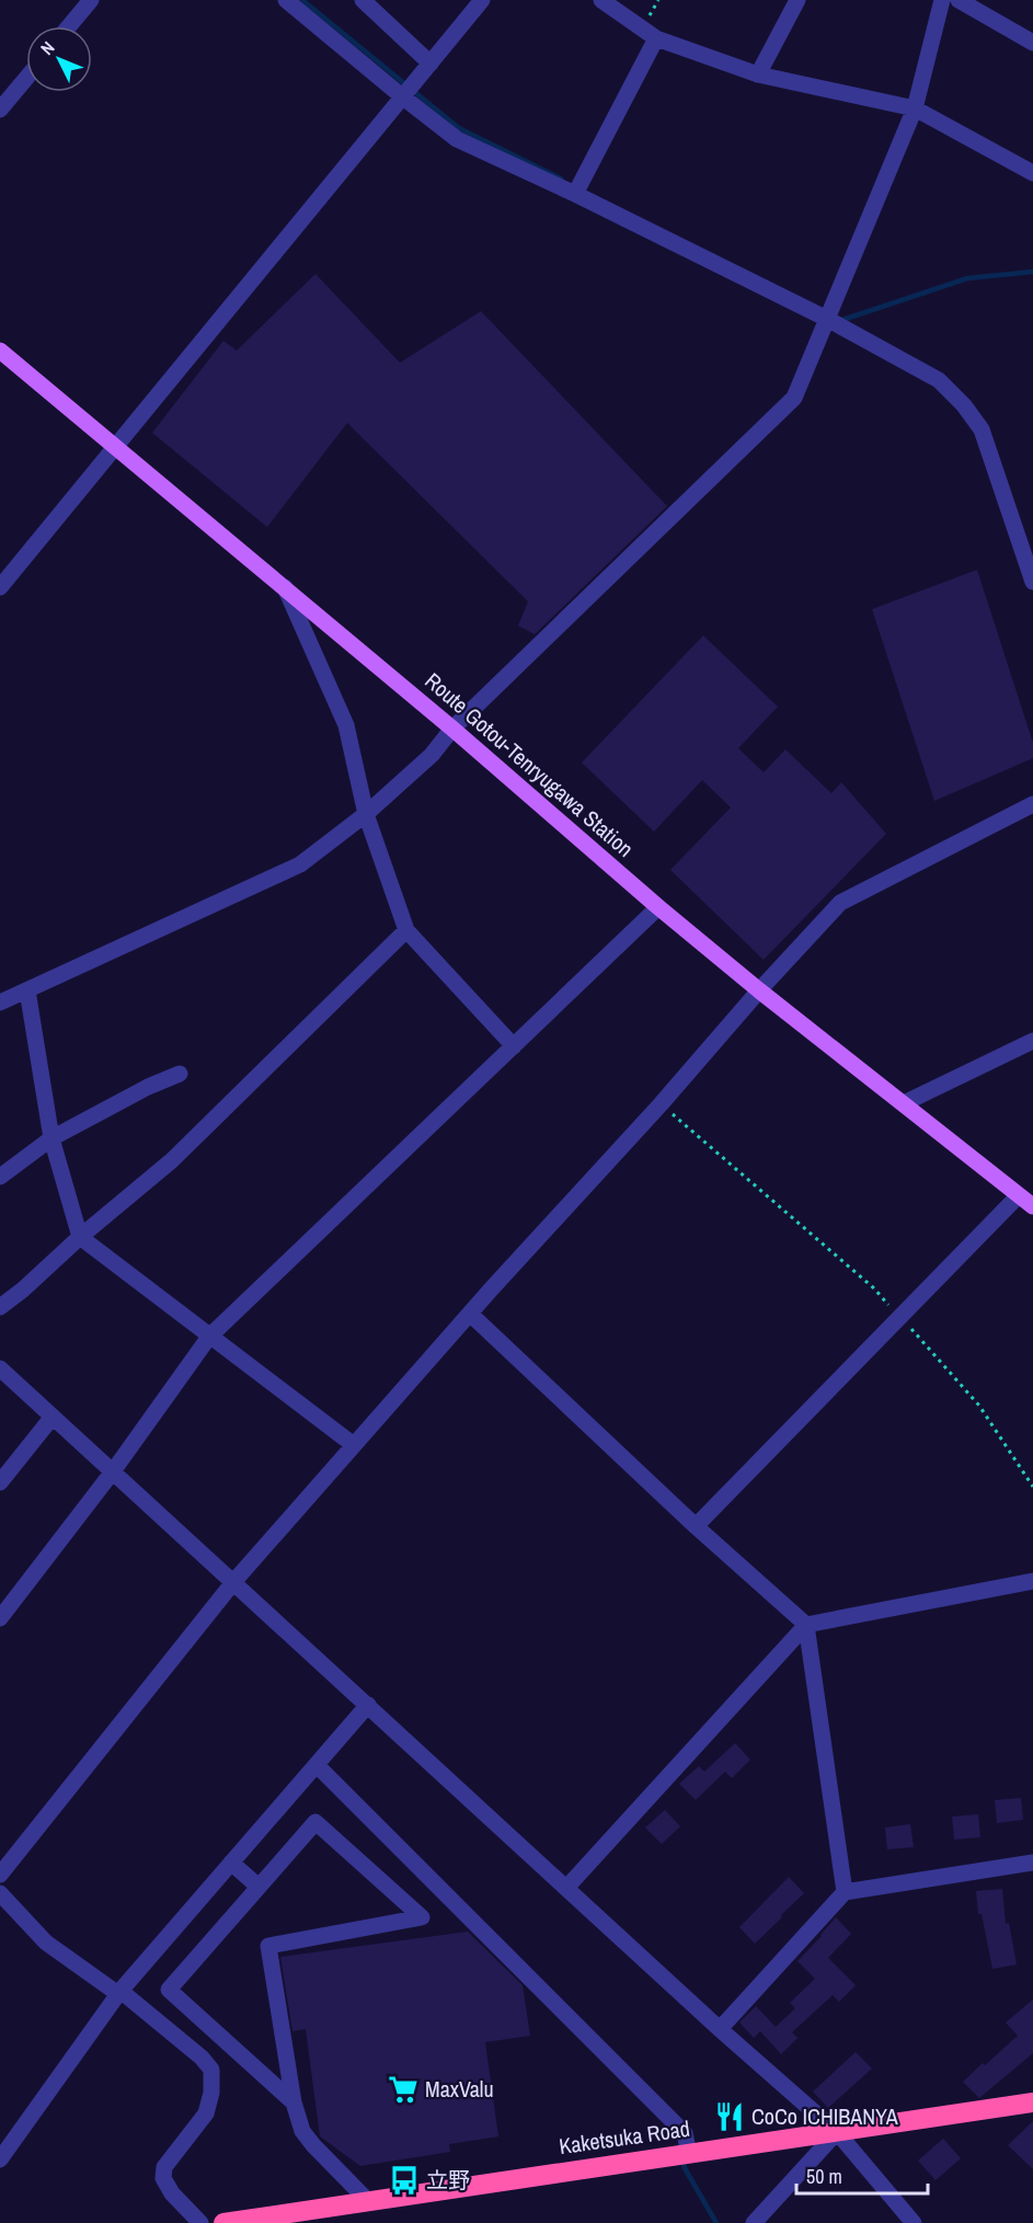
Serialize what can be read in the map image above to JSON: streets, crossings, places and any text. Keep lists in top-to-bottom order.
{
  "streets": {
    "highway": ["Kaketsuka Road"],
    "main road": ["Route Gotou-Tenryugawa Station"]
  },
  "places": {
    "supermarket": ["MaxValu"],
    "restaurant": ["CoCo ICHIBANYA"],
    "bus stop": ["立野"]
  },
  "scale_bar": "50 m",
  "north": "top left"
}
